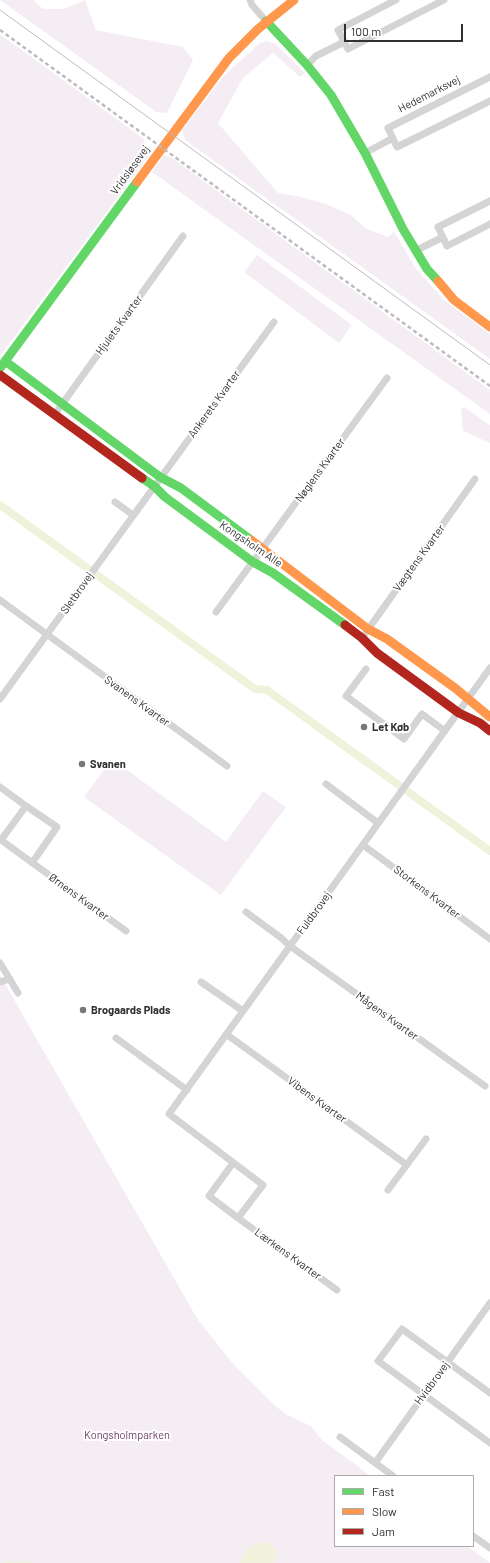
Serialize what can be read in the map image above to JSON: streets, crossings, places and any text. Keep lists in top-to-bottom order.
{
  "streets": {
    "street": [
      "Hedemarksvej",
      "Vridsløsevej",
      "Hjulets Kvarter",
      "Ankerets Kvarter",
      "Nøglens Kvarter",
      "Kongsholm Alle",
      "Vægtens Kvarter",
      "Sletbrovej",
      "Svanens Kvarter",
      "Storkens Kvarter",
      "Ørnens Kvarter",
      "Fuldbrovej",
      "Mågens Kvarter",
      "Vibens Kvarter",
      "Lærkens Kvarter",
      "Hvidbrovej"
    ]
  },
  "crossings": [
    ["Vridsløsevej", "Kongsholm Alle"],
    ["Hjulets Kvarter", "Kongsholm Alle"],
    ["Ankerets Kvarter", "Kongsholm Alle"],
    ["Ankerets Kvarter", "Sletbrovej"],
    ["Nøglens Kvarter", "Kongsholm Alle"],
    ["Kongsholm Alle", "Vægtens Kvarter"],
    ["Kongsholm Alle", "Sletbrovej"],
    ["Kongsholm Alle", "Fuldbrovej"],
    ["Sletbrovej", "Svanens Kvarter"],
    ["Storkens Kvarter", "Fuldbrovej"],
    ["Fuldbrovej", "Mågens Kvarter"],
    ["Fuldbrovej", "Vibens Kvarter"],
    ["Fuldbrovej", "Lærkens Kvarter"]
  ],
  "parks": ["Kongsholmparken"],
  "places": ["Let Køb", "Svanen", "Brogaards Plads"],
  "legend": ["Fast", "Slow", "Jam"],
  "scale_bar": "100 m"
}
